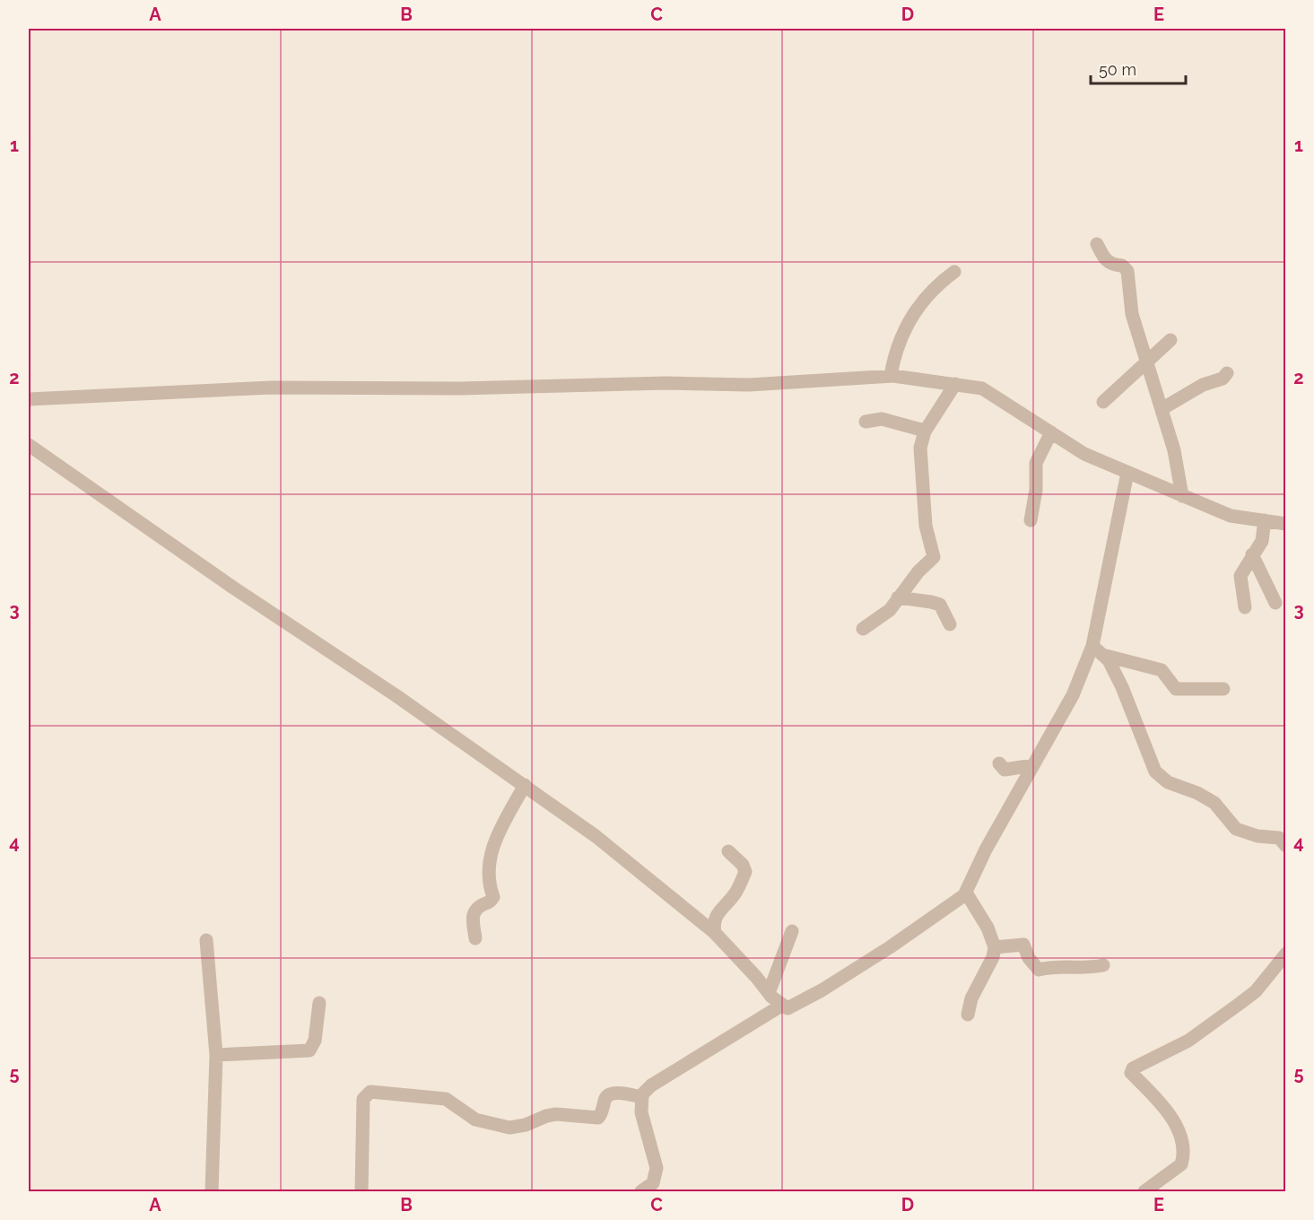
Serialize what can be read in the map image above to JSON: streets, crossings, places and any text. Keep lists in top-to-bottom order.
{
  "scale_bar": "50 m",
  "grid": {
    "columns": [
      "A",
      "B",
      "C",
      "D",
      "E"
    ],
    "rows": [
      "1",
      "2",
      "3",
      "4",
      "5"
    ]
  }
}
